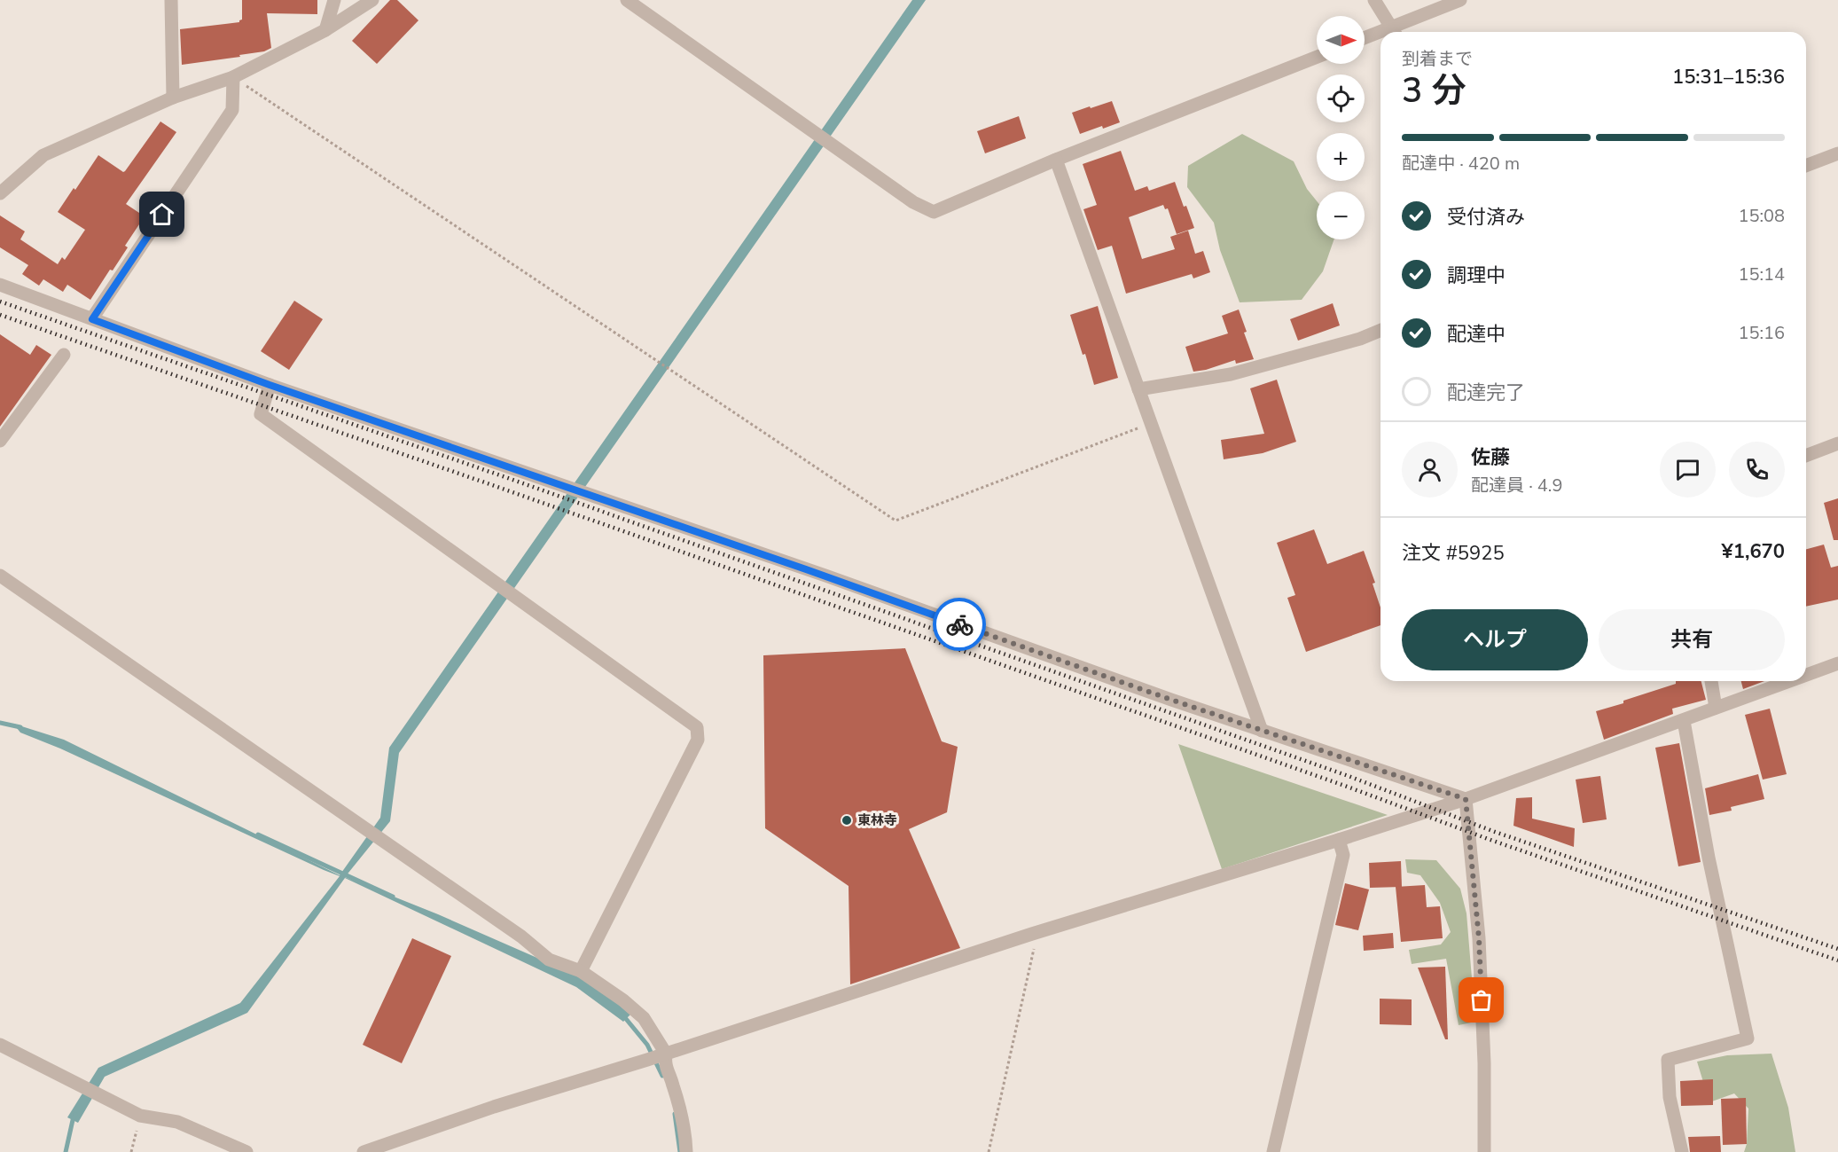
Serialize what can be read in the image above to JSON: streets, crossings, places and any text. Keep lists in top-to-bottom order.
{
  "places": ["東林寺"],
  "north": "right",
  "page": {
    "map_buttons": ["+", "−"],
    "heading": ["3 分", "到着まで", "15:31–15:36"],
    "panel": [
      "佐藤",
      "配達員 · 4.9",
      "注文 #5925",
      "¥1,670"
    ],
    "bar": "配達中 · 420 m",
    "list": [
      ["受付済み", "15:08"],
      ["調理中", "15:14"],
      ["配達中", "15:16"],
      "配達完了"
    ],
    "buttons": ["ヘルプ", "共有"]
  }
}
